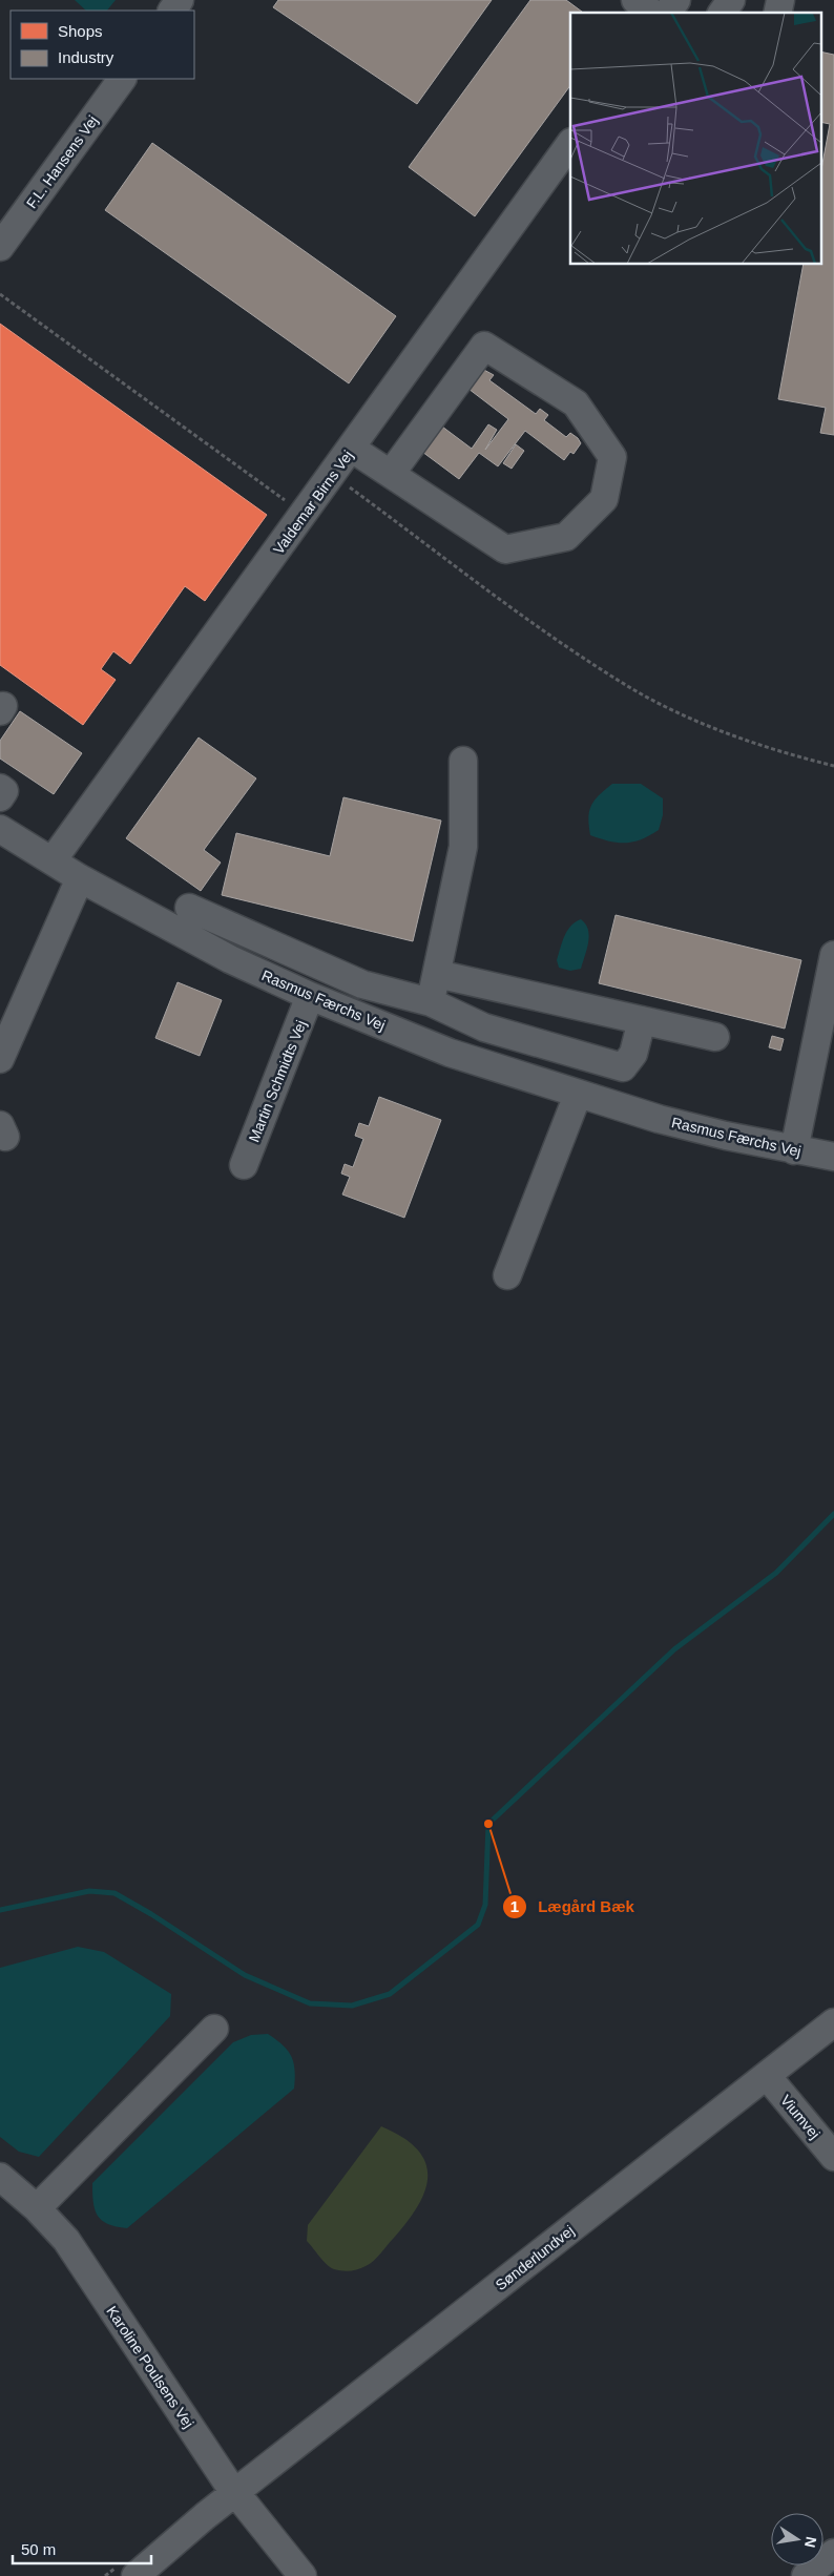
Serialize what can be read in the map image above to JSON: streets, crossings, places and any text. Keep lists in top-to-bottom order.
{
  "streets": {
    "street": [
      "F.L. Hansens Vej",
      "Valdemar Birns Vej",
      "Rasmus Færchs Vej",
      "Martin Schmidts Vej",
      "Viumvej",
      "Sønderlundvej",
      "Karoline Poulsens Vej"
    ]
  },
  "crossings": [
    ["Valdemar Birns Vej", "Rasmus Færchs Vej"],
    ["Rasmus Færchs Vej", "Martin Schmidts Vej"],
    ["Viumvej", "Sønderlundvej"],
    ["Sønderlundvej", "Karoline Poulsens Vej"]
  ],
  "places": ["Lægård Bæk"],
  "legend": ["Shops", "Industry"],
  "scale_bar": "50 m",
  "north": "right"
}
